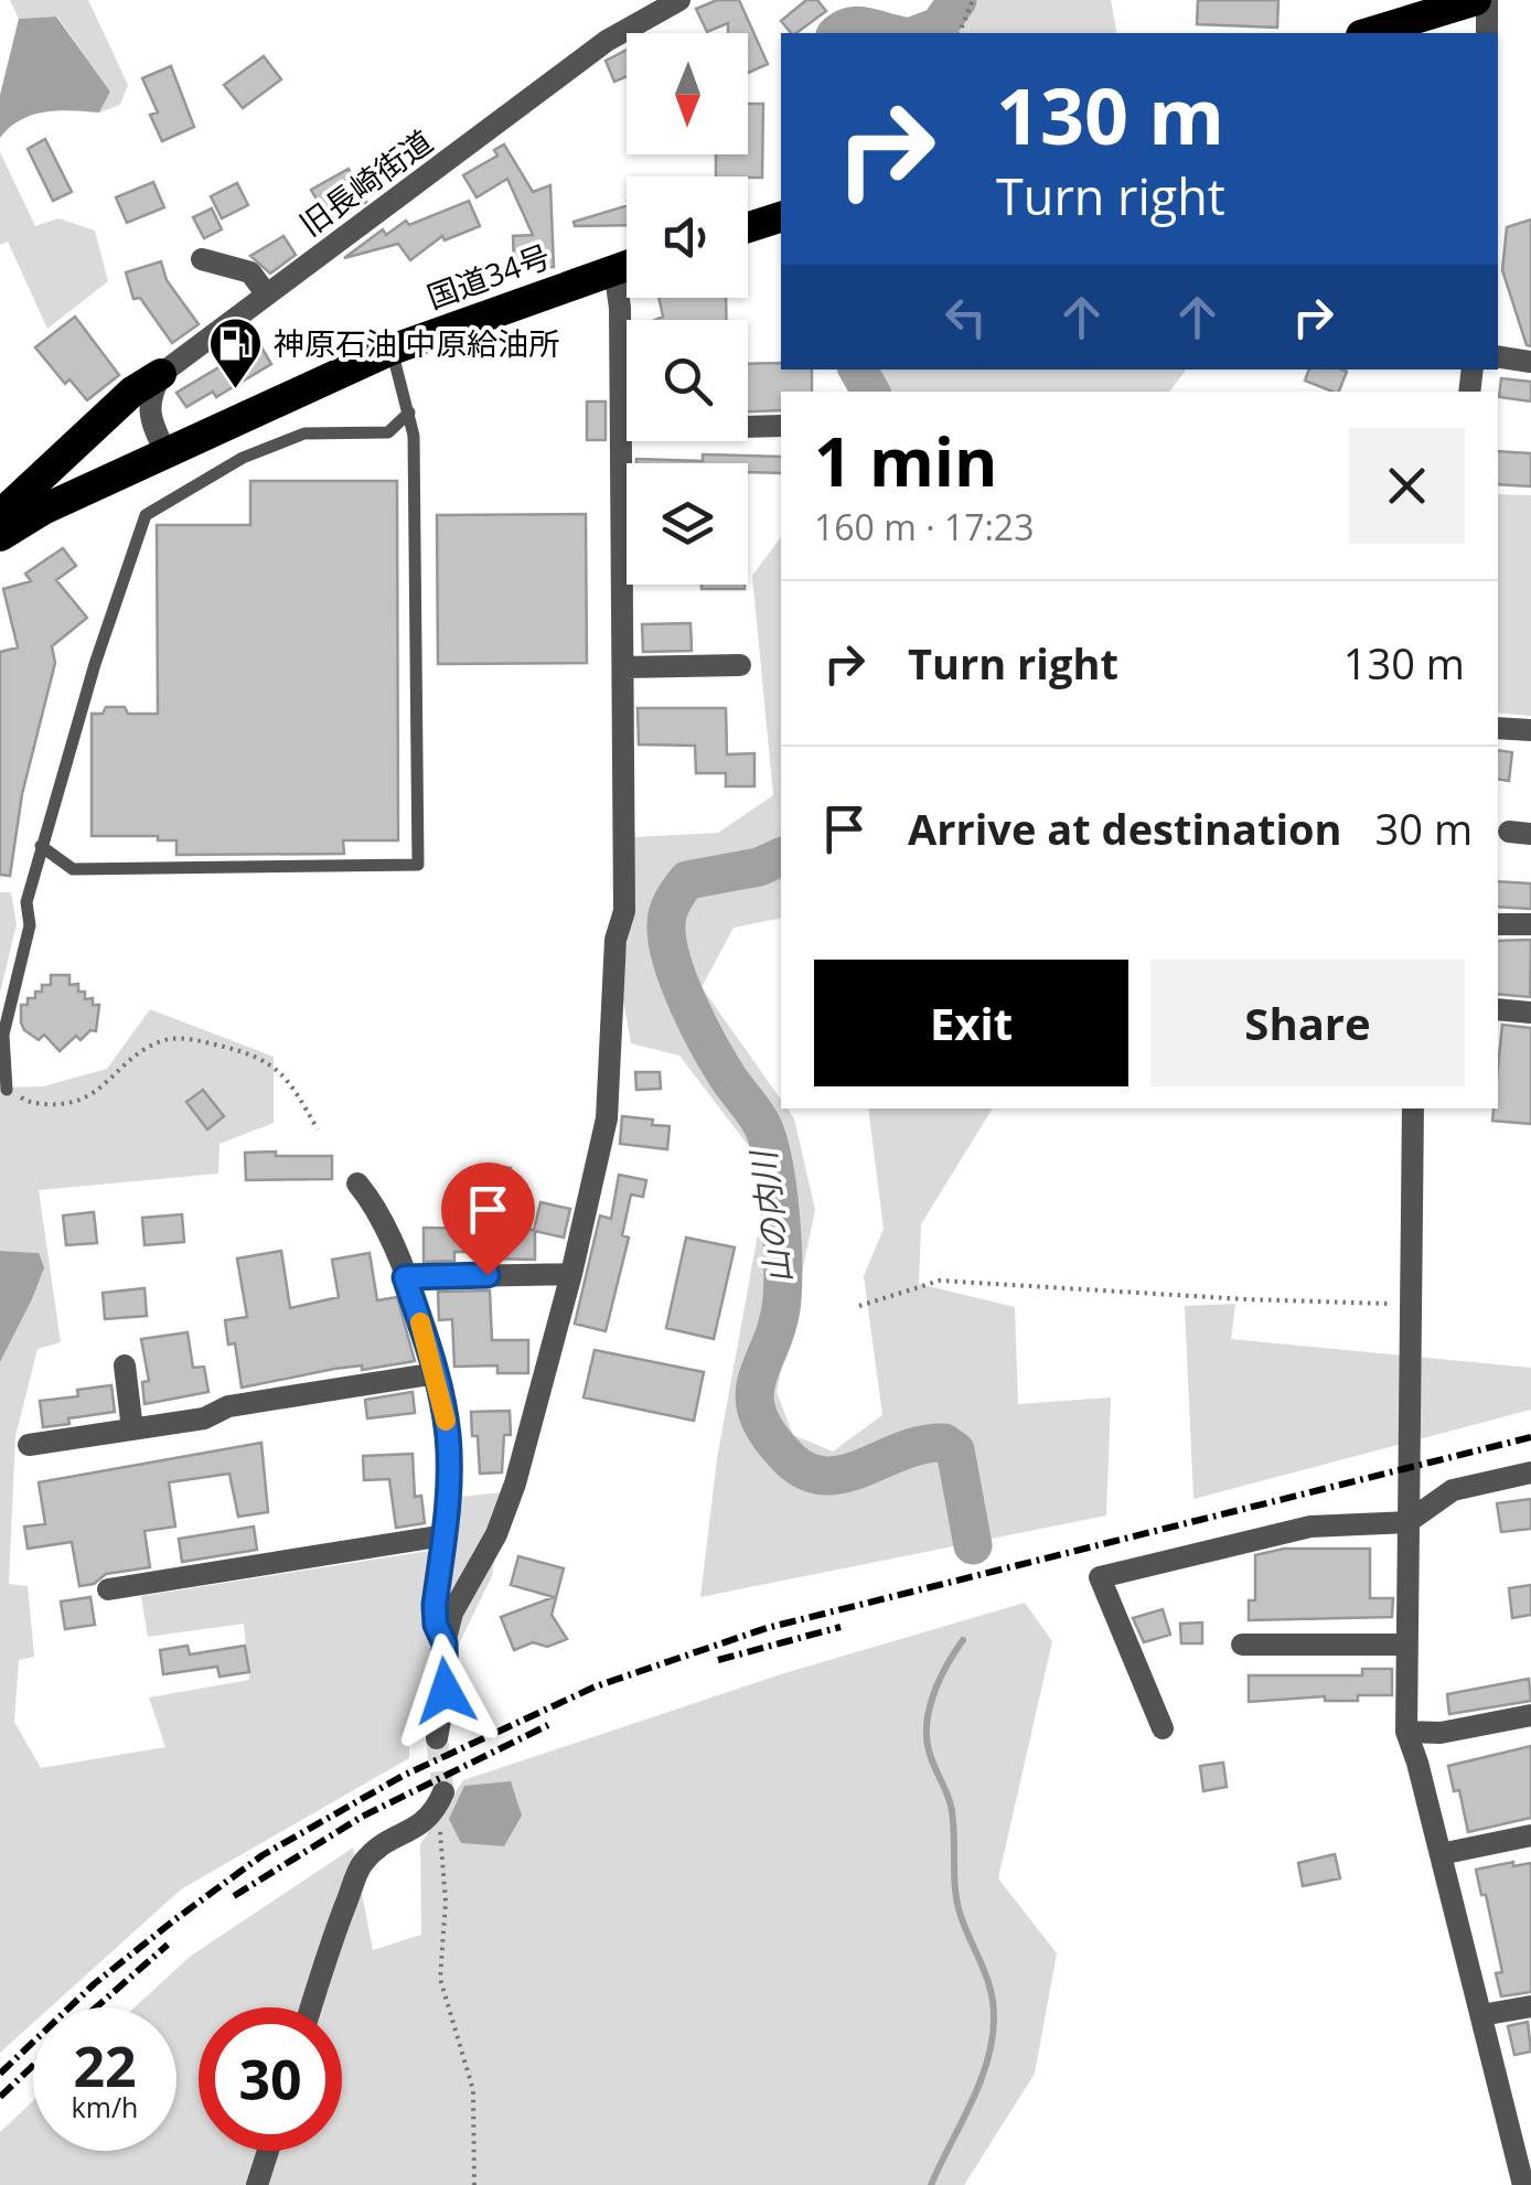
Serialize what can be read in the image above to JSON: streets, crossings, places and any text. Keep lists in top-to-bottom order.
{
  "streets": {
    "highway": ["国道34号"],
    "street": ["旧長崎街道"]
  },
  "water": ["山の内川"],
  "places": {
    "fuel station": ["神原石油 中原給油所"]
  },
  "north": "bottom",
  "page": {
    "turn": ["130 m", "Turn right"],
    "heading": ["1 min", "160 m · 17:23"],
    "list": [
      {
        "name": "Turn right",
        "value": "130 m"
      },
      {
        "name": "Arrive at destination",
        "value": "30 m"
      }
    ],
    "buttons": ["Exit", "Share"],
    "speed": "22 km/h",
    "limit": "30"
  }
}
